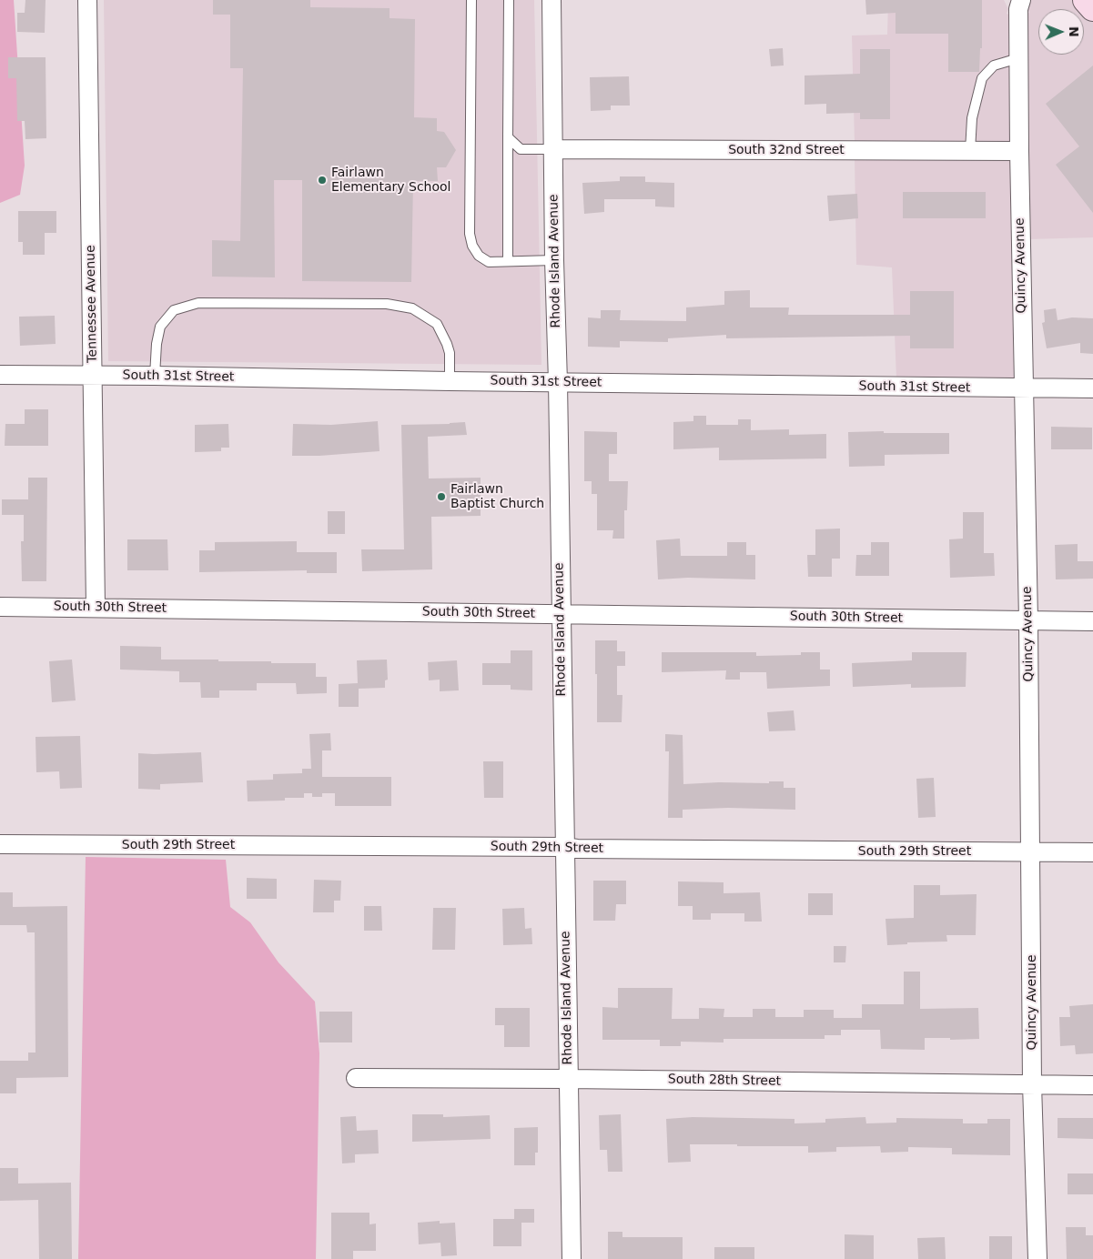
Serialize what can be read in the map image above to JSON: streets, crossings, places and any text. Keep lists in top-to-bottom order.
{
  "streets": {
    "street": [
      "South 32nd Street",
      "Rhode Island Avenue",
      "Quincy Avenue",
      "Tennessee Avenue",
      "South 31st Street",
      "South 30th Street",
      "South 29th Street",
      "South 28th Street"
    ]
  },
  "crossings": [
    ["South 32nd Street", "Rhode Island Avenue"],
    ["South 32nd Street", "Quincy Avenue"],
    ["Rhode Island Avenue", "South 31st Street"],
    ["Rhode Island Avenue", "South 30th Street"],
    ["Rhode Island Avenue", "South 29th Street"],
    ["Rhode Island Avenue", "South 28th Street"],
    ["Quincy Avenue", "South 31st Street"],
    ["Quincy Avenue", "South 30th Street"],
    ["Quincy Avenue", "South 29th Street"],
    ["Quincy Avenue", "South 28th Street"],
    ["Tennessee Avenue", "South 31st Street"],
    ["Tennessee Avenue", "South 30th Street"]
  ],
  "places": ["Fairlawn Elementary School", "Fairlawn Baptist Church"],
  "north": "right"
}
